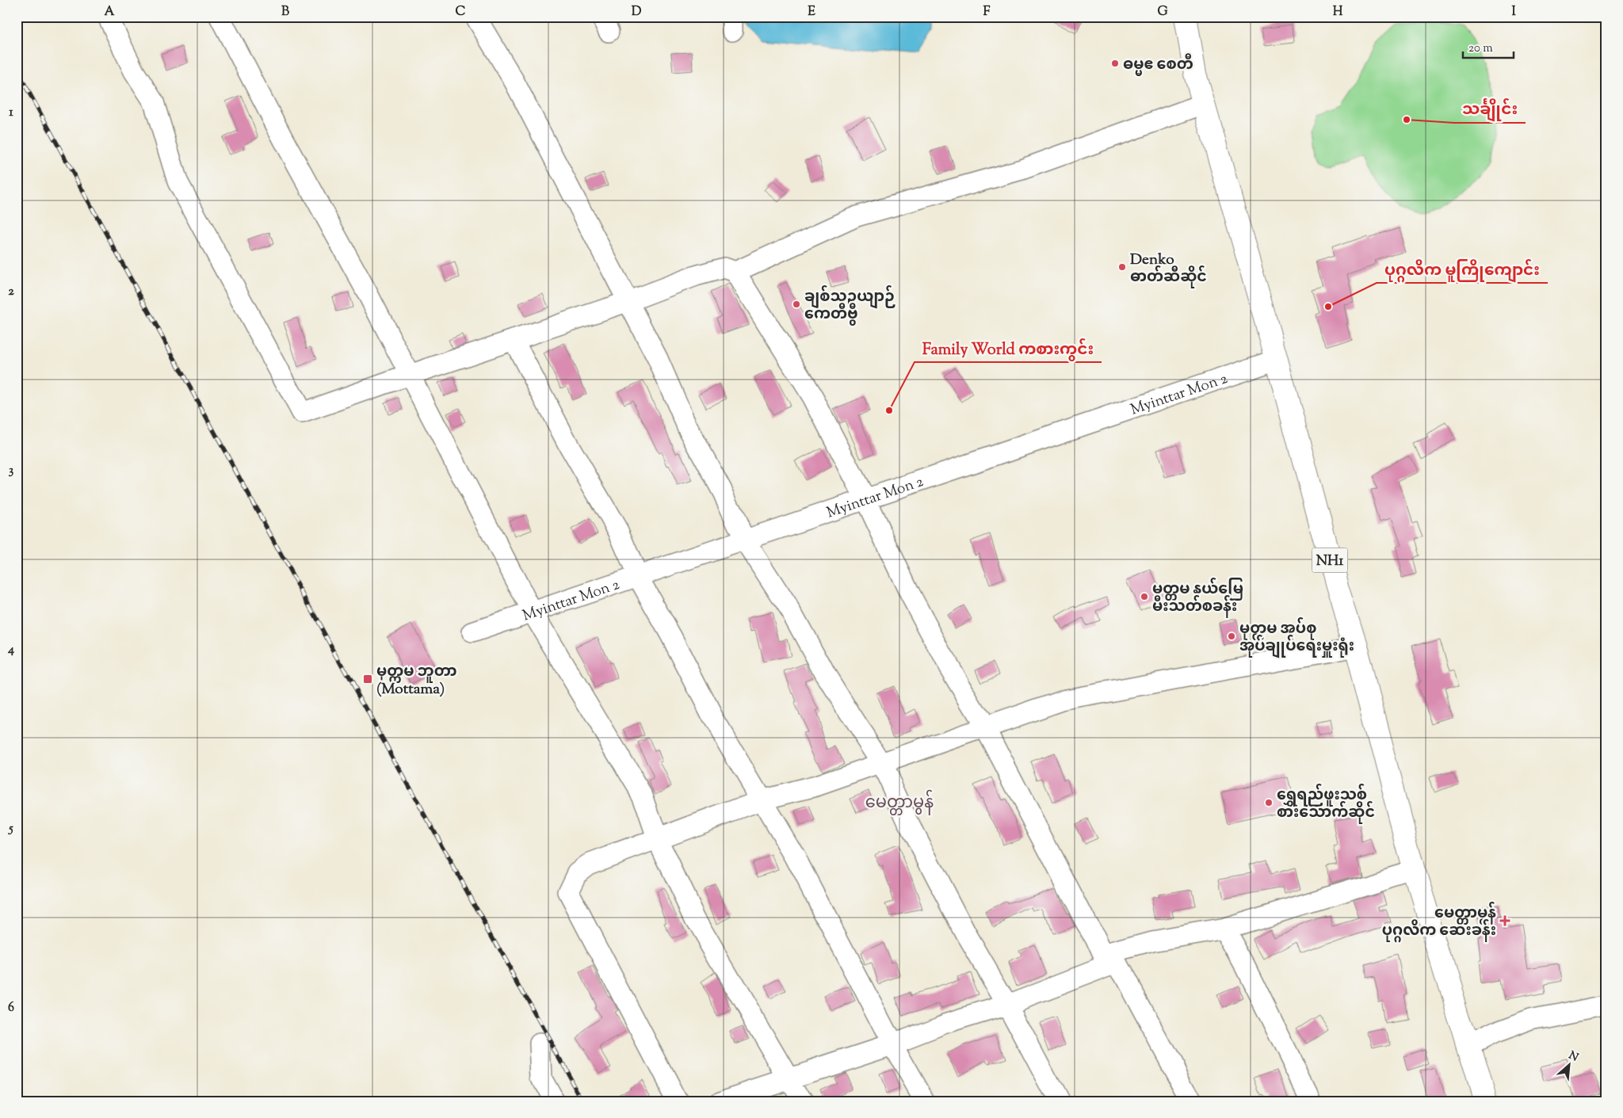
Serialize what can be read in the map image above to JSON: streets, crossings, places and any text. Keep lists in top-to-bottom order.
{
  "streets": {
    "highway": ["NH1"],
    "street": ["Myinttar Mon 2"]
  },
  "crossings": [
    ["Myinttar Mon 2", "NH1"]
  ],
  "districts": ["မေတ္တာမွန်"],
  "places": {
    "other": [
      "ဓမ္မဧ စေတီ",
      "သင်္ချိုင်း",
      "Denko ဓာတ်ဆီဆိုင်",
      "ချစ်သူဥယျာဉ် ကေတီဗွီ",
      "ပုဂ္ဂလိက မူကြိုကျောင်း",
      "Family World ကစားကွင်း",
      "မုတ္တမ နယ်မြေ မီးသတ်စခန်း",
      "မုတ္တမ အုပ်စု အုပ်ချုပ်ရေးမှူးရုံး",
      "ရွှေရည်ဖူးသစ် စားသောက်ဆိုင်"
    ],
    "transit": ["မုတ္တမ ဘူတာ (Mottama)"],
    "health": ["မေတ္တာမွန် ပုဂ္ဂလိက ဆေးခန်း"]
  },
  "scale_bar": "20 m",
  "north": "top right",
  "grid": {
    "columns": [
      "A",
      "B",
      "C",
      "D",
      "E",
      "F",
      "G",
      "H",
      "I"
    ],
    "rows": [
      "1",
      "2",
      "3",
      "4",
      "5",
      "6"
    ]
  }
}
